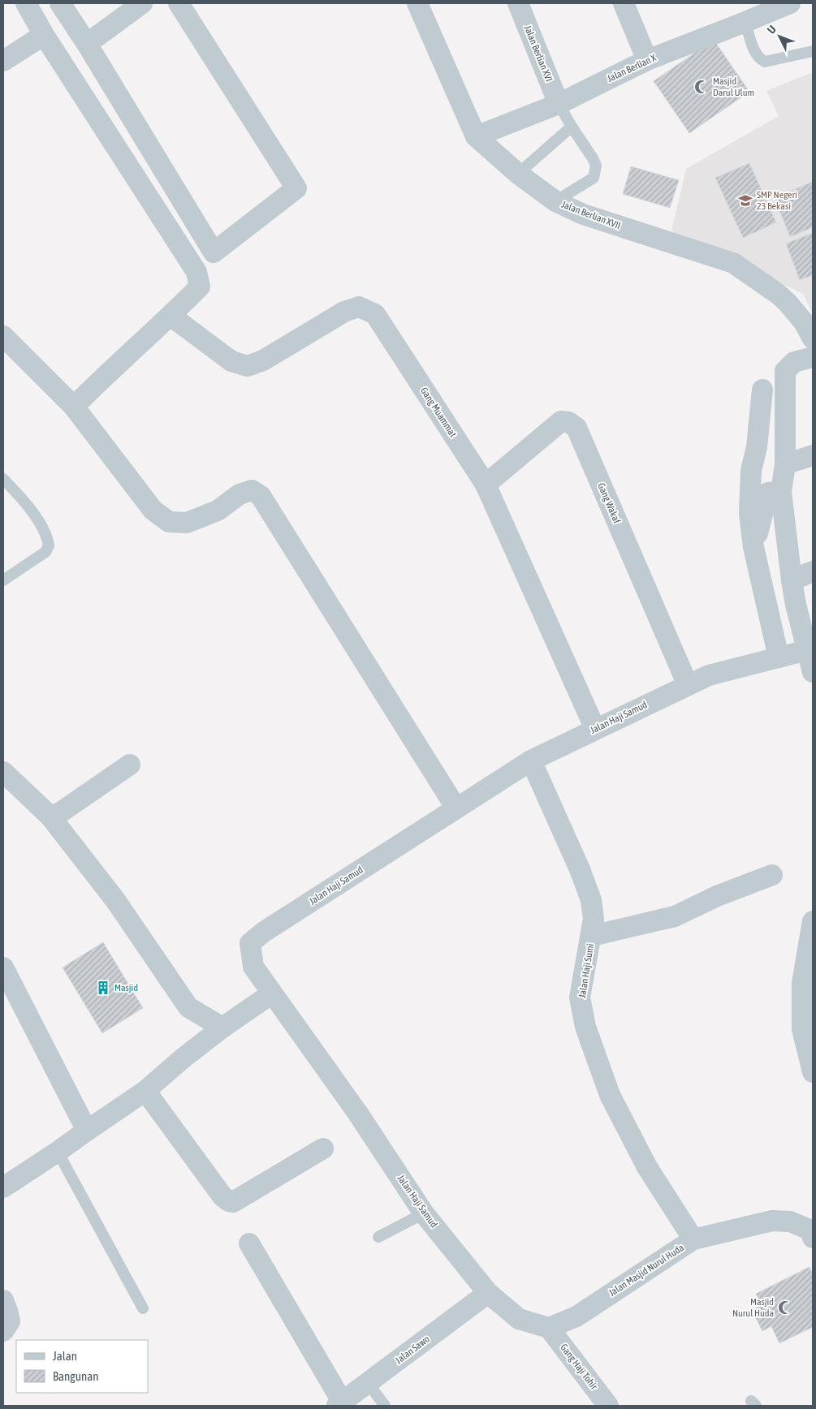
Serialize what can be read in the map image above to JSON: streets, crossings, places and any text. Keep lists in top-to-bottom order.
{
  "streets": {
    "street": [
      "Jalan Berlian XVI",
      "Jalan Berlian X",
      "Jalan Berlian XVII",
      "Gang Muammat",
      "Gang Wakaf",
      "Jalan Haji Samud",
      "Jalan Haji Sumi",
      "Jalan Masjid Nurul Huda",
      "Jalan Sawo",
      "Gang Haji Tohir"
    ]
  },
  "crossings": [
    ["Jalan Berlian XVI", "Jalan Berlian X"],
    ["Jalan Berlian X", "Jalan Berlian XVII"],
    ["Gang Muammat", "Gang Wakaf"],
    ["Gang Muammat", "Jalan Haji Samud"],
    ["Gang Wakaf", "Jalan Haji Samud"],
    ["Jalan Haji Samud", "Jalan Haji Sumi"],
    ["Jalan Haji Samud", "Jalan Sawo"],
    ["Jalan Haji Sumi", "Jalan Masjid Nurul Huda"],
    ["Jalan Masjid Nurul Huda", "Gang Haji Tohir"]
  ],
  "places": {
    "mosque": ["Masjid Darul Ulum", "Masjid Nurul Huda"],
    "school or university": ["SMP Negeri 23 Bekasi"],
    "building": ["Masjid"]
  },
  "legend": ["Jalan", "Bangunan"],
  "north": "top left"
}
